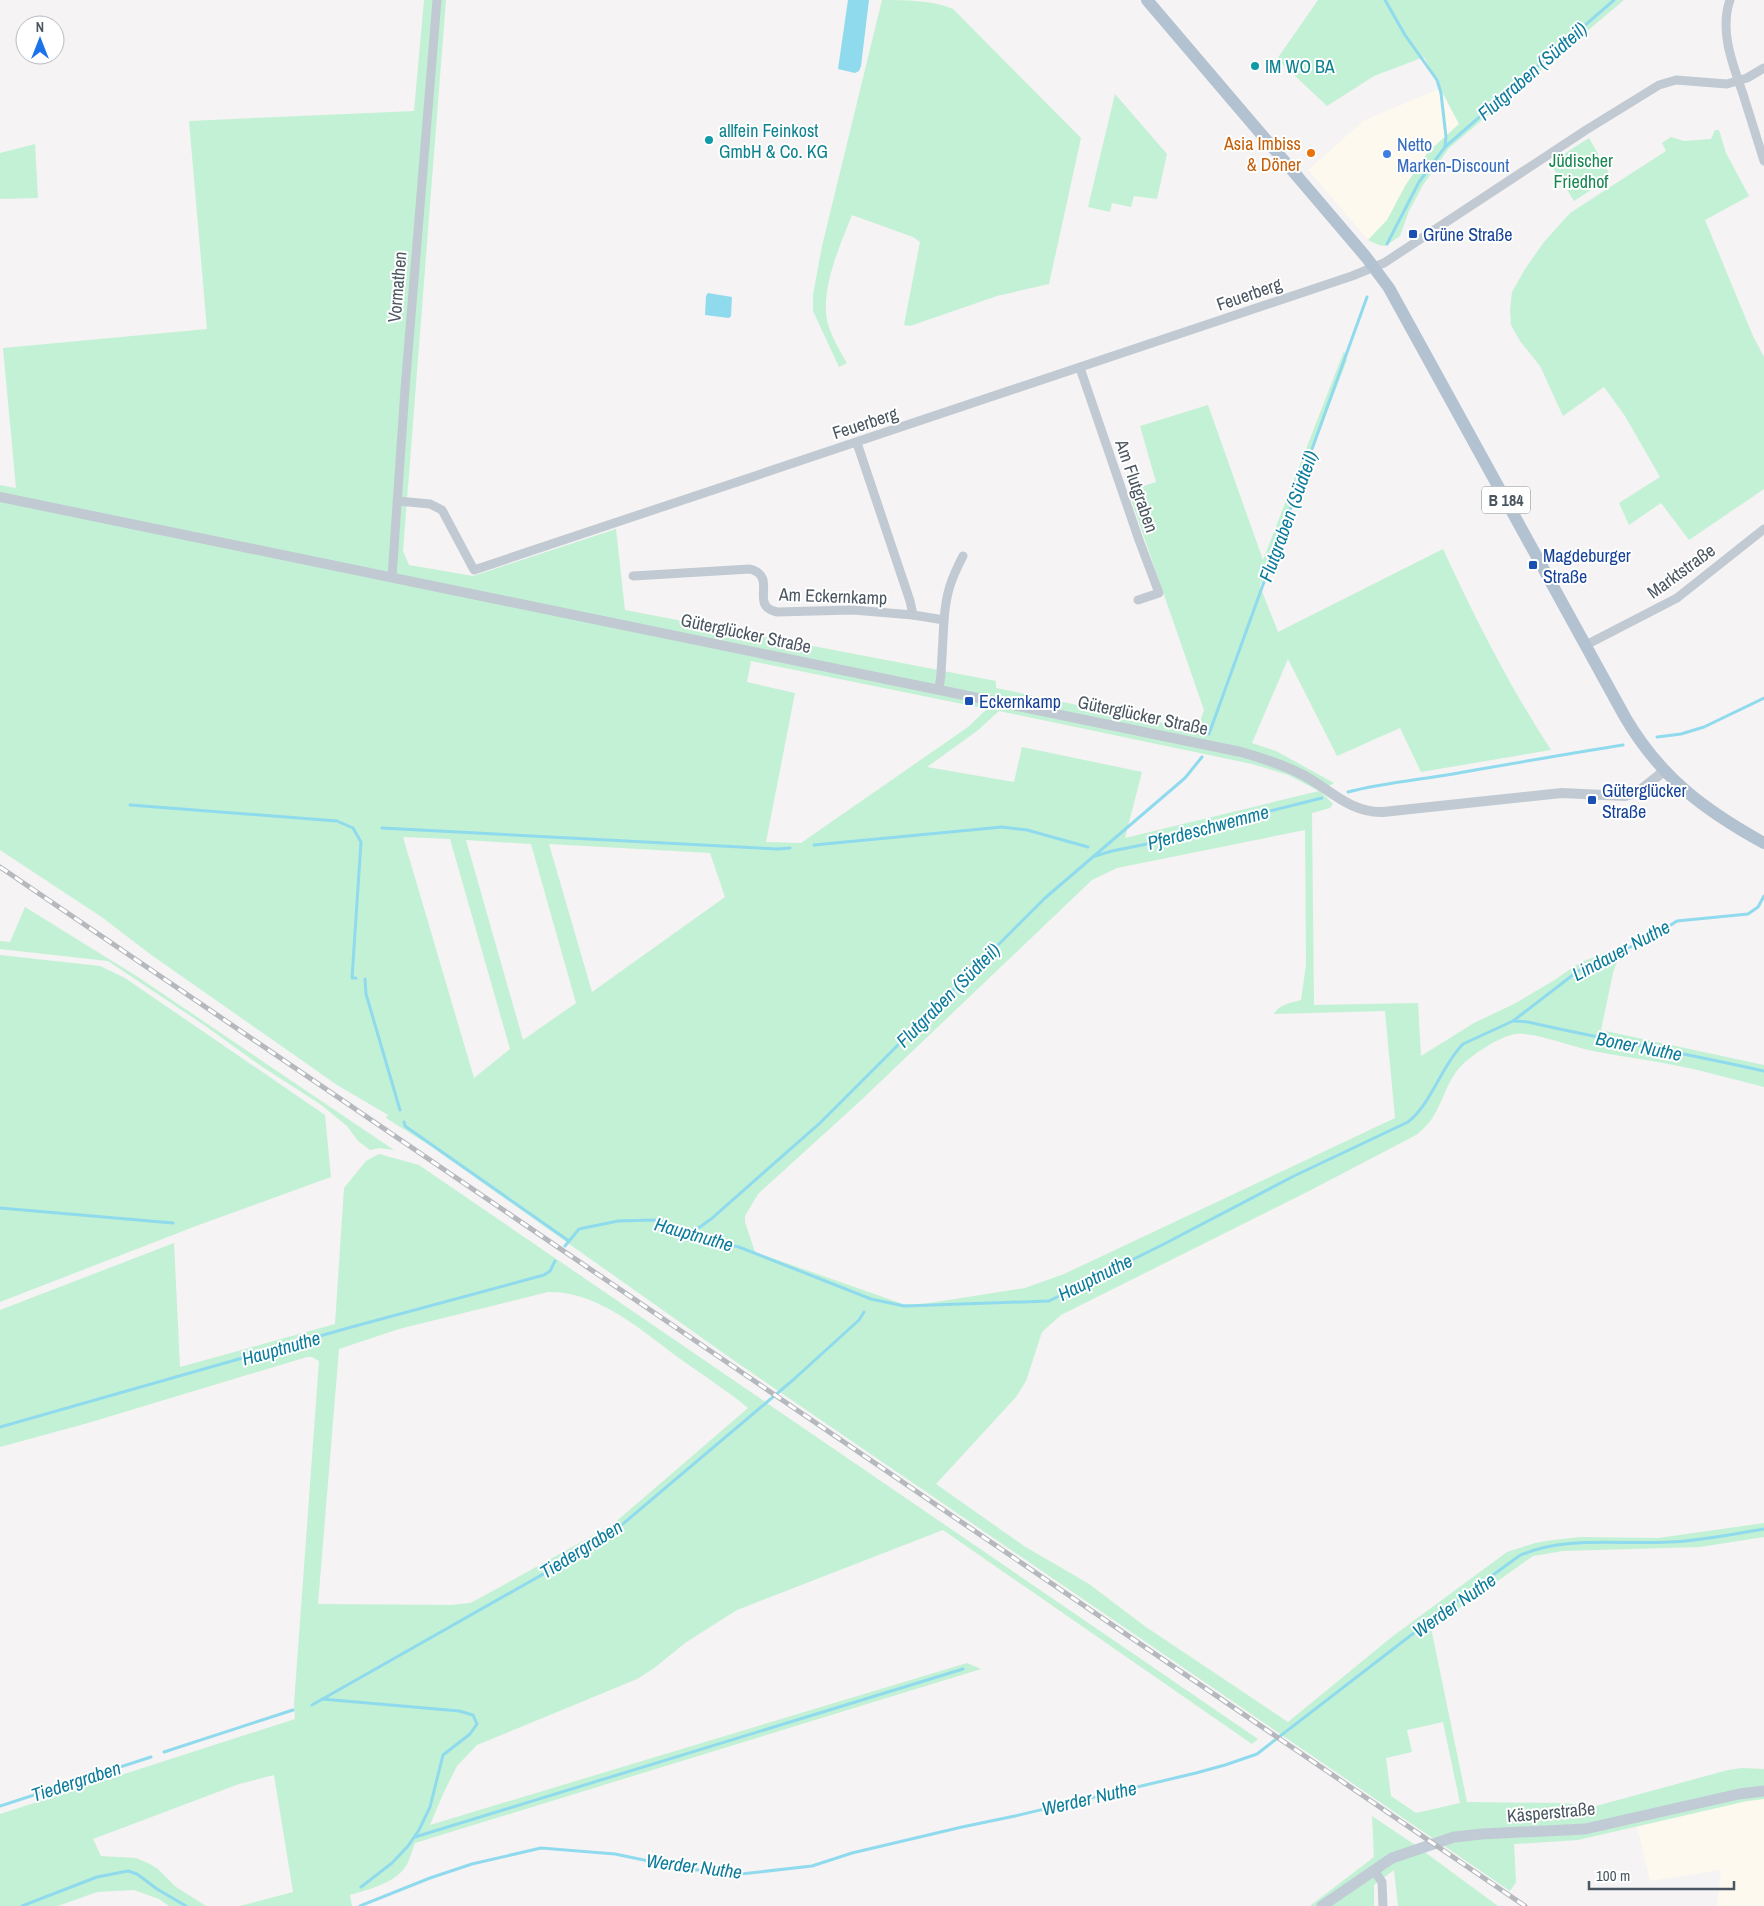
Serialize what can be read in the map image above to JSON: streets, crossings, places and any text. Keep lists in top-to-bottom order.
{
  "streets": {
    "main road": ["B 184", "Käsperstraße"],
    "street": [
      "Vormathen",
      "Feuerberg",
      "Am Flutgraben",
      "Marktstraße",
      "Am Eckernkamp",
      "Güterglücker Straße"
    ]
  },
  "crossings": [
    ["Vormathen", "Feuerberg"],
    ["Vormathen", "Güterglücker Straße"],
    ["Feuerberg", "Am Flutgraben"],
    ["Feuerberg", "B 184"],
    ["Feuerberg", "Am Eckernkamp"],
    ["B 184", "Marktstraße"],
    ["B 184", "Güterglücker Straße"]
  ],
  "water": [
    "Flutgraben (Südteil)",
    "Pferdeschwemme",
    "Lindauer Nuthe",
    "Boner Nuthe",
    "Hauptnuthe",
    "Tiedergraben",
    "Werder Nuthe"
  ],
  "parks": ["Jüdischer Friedhof"],
  "places": {
    "other": [
      "IM WO BA",
      "allfein Feinkost GmbH & Co. KG",
      "Asia Imbiss & Döner",
      "Netto Marken-Discount"
    ],
    "transit": [
      "Grüne Straße",
      "Magdeburger Straße",
      "Eckernkamp",
      "Güterglücker Straße"
    ]
  },
  "scale_bar": "100 m",
  "north": "top"
}
